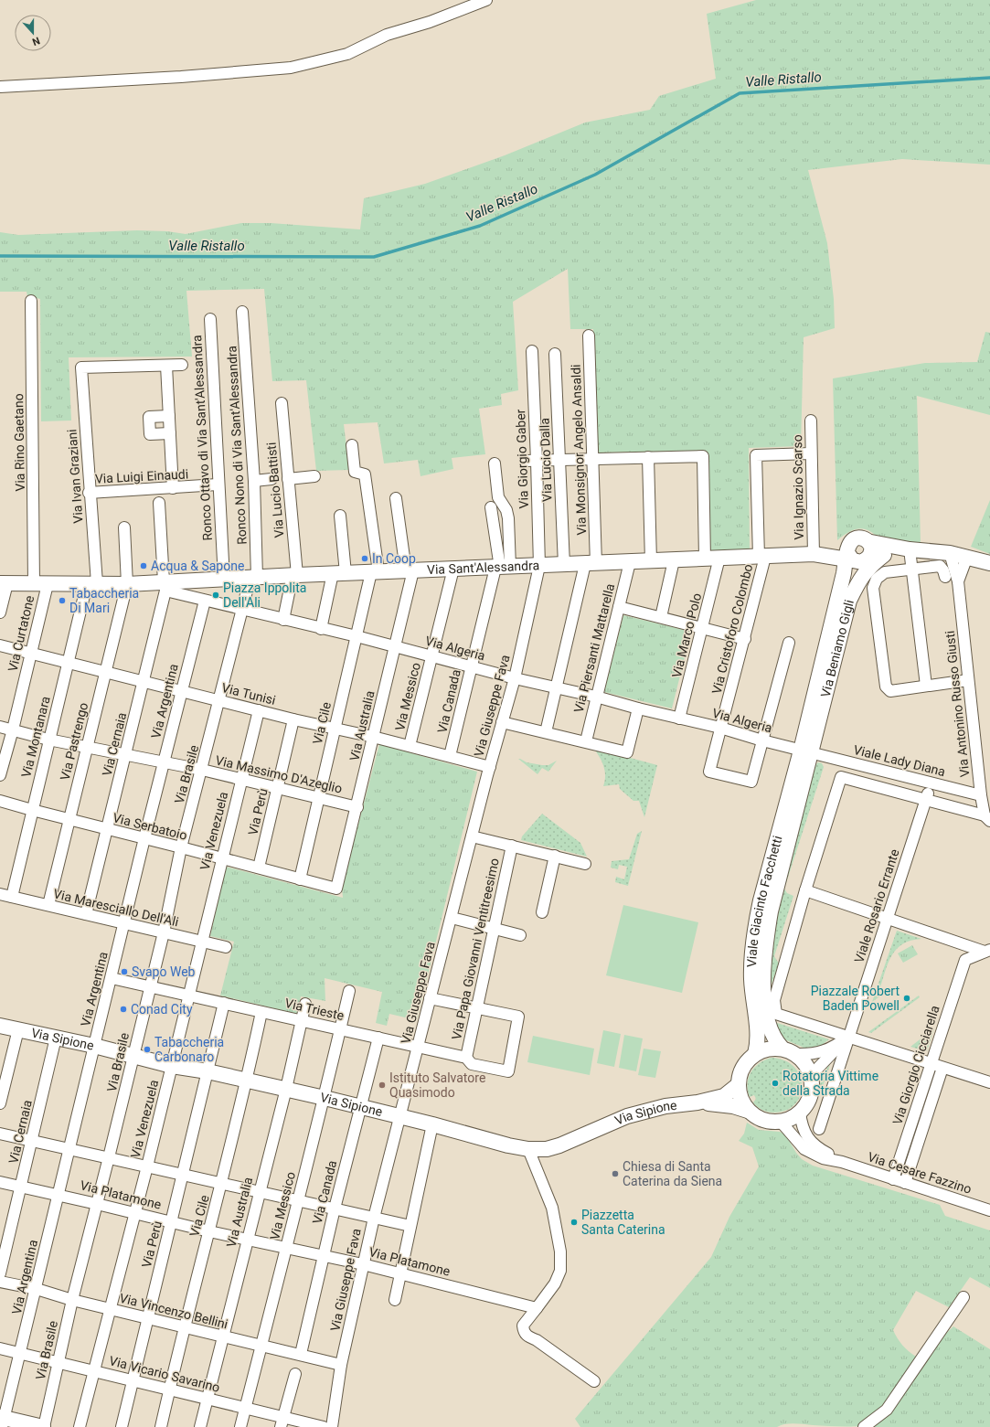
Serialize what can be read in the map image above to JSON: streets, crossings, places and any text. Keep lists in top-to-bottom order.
{
  "streets": {
    "street": [
      "Ronco Ottavo di Via Sant'Alessandra",
      "Via Rino Gaetano",
      "Ronco Nono di Via Sant'Alessandra",
      "Via Monsignor Angelo Ansaldi",
      "Via Giorgio Gaber",
      "Via Lucio Dalla",
      "Via Ivan Graziani",
      "Via Luigi Einaudi",
      "Via Ignazio Scarso",
      "Via Lucio Battisti",
      "Via Sant'Alessandra",
      "Via Cristoforo Colombo",
      "Via Curtatone",
      "Via Marco Polo",
      "Via Algeria",
      "Via Piersanti Mattarella",
      "Via Beniamo Gigli",
      "Via Tunisi",
      "Via Messico",
      "Via Argentina",
      "Via Canada",
      "Via Antonino Russo Giusti",
      "Via Giuseppe Fava",
      "Via Cile",
      "Via Australia",
      "Via Montanara",
      "Via Pastrengo",
      "Via Cernaia",
      "Viale Lady Diana",
      "Via Brasile",
      "Via Massimo D'Azeglio",
      "Via Perù",
      "Via Serbatoio",
      "Via Venezuela",
      "Viale Giacinto Facchetti",
      "Viale Rosario Errante",
      "Via Maresciallo Dell'Ali",
      "Via Papa Giovanni Ventitreesimo",
      "Via Trieste",
      "Via Sipione",
      "Via Giorgio Cicciarella",
      "Via Cesare Fazzino",
      "Via Platamone",
      "Via Vincenzo Bellini",
      "Via Vicario Savarino"
    ]
  },
  "crossings": [
    ["Ronco Ottavo di Via Sant'Alessandra", "Via Luigi Einaudi"],
    ["Ronco Ottavo di Via Sant'Alessandra", "Via Sant'Alessandra"],
    ["Via Rino Gaetano", "Via Sant'Alessandra"],
    ["Via Rino Gaetano", "Via Curtatone"],
    ["Ronco Nono di Via Sant'Alessandra", "Via Sant'Alessandra"],
    ["Ronco Nono di Via Sant'Alessandra", "Via Brasile"],
    ["Via Monsignor Angelo Ansaldi", "Via Sant'Alessandra"],
    ["Via Giorgio Gaber", "Via Sant'Alessandra"],
    ["Via Giorgio Gaber", "Via Giuseppe Fava"],
    ["Via Lucio Dalla", "Via Sant'Alessandra"],
    ["Via Ivan Graziani", "Via Luigi Einaudi"],
    ["Via Ivan Graziani", "Via Sant'Alessandra"],
    ["Via Ivan Graziani", "Via Montanara"],
    ["Via Ignazio Scarso", "Via Sant'Alessandra"],
    ["Via Ignazio Scarso", "Via Cristoforo Colombo"],
    ["Via Lucio Battisti", "Via Sant'Alessandra"],
    ["Via Sant'Alessandra", "Via Cristoforo Colombo"],
    ["Via Sant'Alessandra", "Via Curtatone"],
    ["Via Sant'Alessandra", "Via Marco Polo"],
    ["Via Sant'Alessandra", "Via Algeria"],
    ["Via Sant'Alessandra", "Via Piersanti Mattarella"],
    ["Via Sant'Alessandra", "Via Messico"],
    ["Via Sant'Alessandra", "Via Canada"],
    ["Via Sant'Alessandra", "Via Giuseppe Fava"],
    ["Via Sant'Alessandra", "Via Cile"],
    ["Via Sant'Alessandra", "Via Australia"],
    ["Via Sant'Alessandra", "Via Montanara"],
    ["Via Sant'Alessandra", "Via Pastrengo"],
    ["Via Sant'Alessandra", "Via Cernaia"],
    ["Via Sant'Alessandra", "Via Brasile"],
    ["Via Cristoforo Colombo", "Via Algeria"],
    ["Via Curtatone", "Via Tunisi"],
    ["Via Curtatone", "Via Massimo D'Azeglio"],
    ["Via Marco Polo", "Via Algeria"],
    ["Via Algeria", "Via Piersanti Mattarella"],
    ["Via Algeria", "Via Beniamo Gigli"],
    ["Via Algeria", "Via Messico"],
    ["Via Algeria", "Via Argentina"],
    ["Via Algeria", "Via Canada"],
    ["Via Algeria", "Via Giuseppe Fava"],
    ["Via Algeria", "Via Cile"],
    ["Via Algeria", "Via Australia"],
    ["Via Algeria", "Via Cernaia"],
    ["Via Algeria", "Viale Lady Diana"],
    ["Via Algeria", "Via Brasile"],
    ["Via Algeria", "Viale Giacinto Facchetti"],
    ["Via Beniamo Gigli", "Viale Lady Diana"],
    ["Via Beniamo Gigli", "Viale Giacinto Facchetti"],
    ["Via Tunisi", "Via Messico"],
    ["Via Tunisi", "Via Argentina"],
    ["Via Tunisi", "Via Canada"],
    ["Via Tunisi", "Via Giuseppe Fava"],
    ["Via Tunisi", "Via Cile"],
    ["Via Tunisi", "Via Australia"],
    ["Via Tunisi", "Via Montanara"],
    ["Via Tunisi", "Via Pastrengo"],
    ["Via Tunisi", "Via Cernaia"],
    ["Via Tunisi", "Via Brasile"],
    ["Via Tunisi", "Via Perù"],
    ["Via Tunisi", "Via Venezuela"],
    ["Via Messico", "Via Trieste"],
    ["Via Messico", "Via Sipione"],
    ["Via Messico", "Via Platamone"],
    ["Via Messico", "Via Vincenzo Bellini"],
    ["Via Messico", "Via Vicario Savarino"],
    ["Via Argentina", "Via Massimo D'Azeglio"],
    ["Via Argentina", "Via Serbatoio"],
    ["Via Argentina", "Via Maresciallo Dell'Ali"],
    ["Via Argentina", "Via Trieste"],
    ["Via Argentina", "Via Sipione"],
    ["Via Argentina", "Via Platamone"],
    ["Via Argentina", "Via Vincenzo Bellini"],
    ["Via Argentina", "Via Vicario Savarino"],
    ["Via Canada", "Via Trieste"],
    ["Via Canada", "Via Sipione"],
    ["Via Canada", "Via Platamone"],
    ["Via Canada", "Via Vincenzo Bellini"],
    ["Via Antonino Russo Giusti", "Viale Lady Diana"],
    ["Via Giuseppe Fava", "Via Trieste"],
    ["Via Giuseppe Fava", "Via Sipione"],
    ["Via Giuseppe Fava", "Via Platamone"],
    ["Via Giuseppe Fava", "Via Vincenzo Bellini"],
    ["Via Cile", "Via Massimo D'Azeglio"],
    ["Via Cile", "Via Serbatoio"],
    ["Via Cile", "Via Trieste"],
    ["Via Cile", "Via Sipione"],
    ["Via Cile", "Via Platamone"],
    ["Via Cile", "Via Vincenzo Bellini"],
    ["Via Cile", "Via Vicario Savarino"],
    ["Via Australia", "Via Massimo D'Azeglio"],
    ["Via Australia", "Via Serbatoio"],
    ["Via Australia", "Via Trieste"],
    ["Via Australia", "Via Sipione"],
    ["Via Australia", "Via Platamone"],
    ["Via Australia", "Via Vincenzo Bellini"],
    ["Via Australia", "Via Vicario Savarino"],
    ["Via Montanara", "Via Massimo D'Azeglio"],
    ["Via Montanara", "Via Serbatoio"],
    ["Via Montanara", "Via Maresciallo Dell'Ali"],
    ["Via Pastrengo", "Via Massimo D'Azeglio"],
    ["Via Pastrengo", "Via Serbatoio"],
    ["Via Pastrengo", "Via Maresciallo Dell'Ali"],
    ["Via Cernaia", "Via Massimo D'Azeglio"],
    ["Via Cernaia", "Via Serbatoio"],
    ["Via Cernaia", "Via Maresciallo Dell'Ali"],
    ["Via Cernaia", "Via Sipione"],
    ["Via Cernaia", "Via Platamone"],
    ["Viale Lady Diana", "Viale Giacinto Facchetti"],
    ["Viale Lady Diana", "Viale Rosario Errante"],
    ["Via Brasile", "Via Massimo D'Azeglio"],
    ["Via Brasile", "Via Serbatoio"],
    ["Via Brasile", "Via Maresciallo Dell'Ali"],
    ["Via Brasile", "Via Trieste"],
    ["Via Brasile", "Via Sipione"],
    ["Via Brasile", "Via Platamone"],
    ["Via Brasile", "Via Vincenzo Bellini"],
    ["Via Brasile", "Via Vicario Savarino"],
    ["Via Massimo D'Azeglio", "Via Perù"],
    ["Via Massimo D'Azeglio", "Via Venezuela"],
    ["Via Perù", "Via Serbatoio"],
    ["Via Perù", "Via Trieste"],
    ["Via Perù", "Via Sipione"],
    ["Via Perù", "Via Platamone"],
    ["Via Perù", "Via Vincenzo Bellini"],
    ["Via Perù", "Via Vicario Savarino"],
    ["Via Serbatoio", "Via Venezuela"],
    ["Via Venezuela", "Via Maresciallo Dell'Ali"],
    ["Via Venezuela", "Via Trieste"],
    ["Via Venezuela", "Via Sipione"],
    ["Via Venezuela", "Via Platamone"],
    ["Via Venezuela", "Via Vincenzo Bellini"],
    ["Via Venezuela", "Via Vicario Savarino"],
    ["Via Papa Giovanni Ventitreesimo", "Via Trieste"],
    ["Via Giorgio Cicciarella", "Via Cesare Fazzino"]
  ],
  "water": ["Valle Ristallo"],
  "places": [
    "In Coop",
    "Acqua & Sapone",
    "Piazza Ippolita Dell'Ali",
    "Tabaccheria Di Mari",
    "Svapo Web",
    "Piazzale Robert Baden Powell",
    "Conad City",
    "Tabaccheria Carbonaro",
    "Rotatoria Vittime della Strada",
    "Istituto Salvatore Quasimodo",
    "Chiesa di Santa Caterina da Siena",
    "Piazzetta Santa Caterina"
  ],
  "north": "bottom"
}
